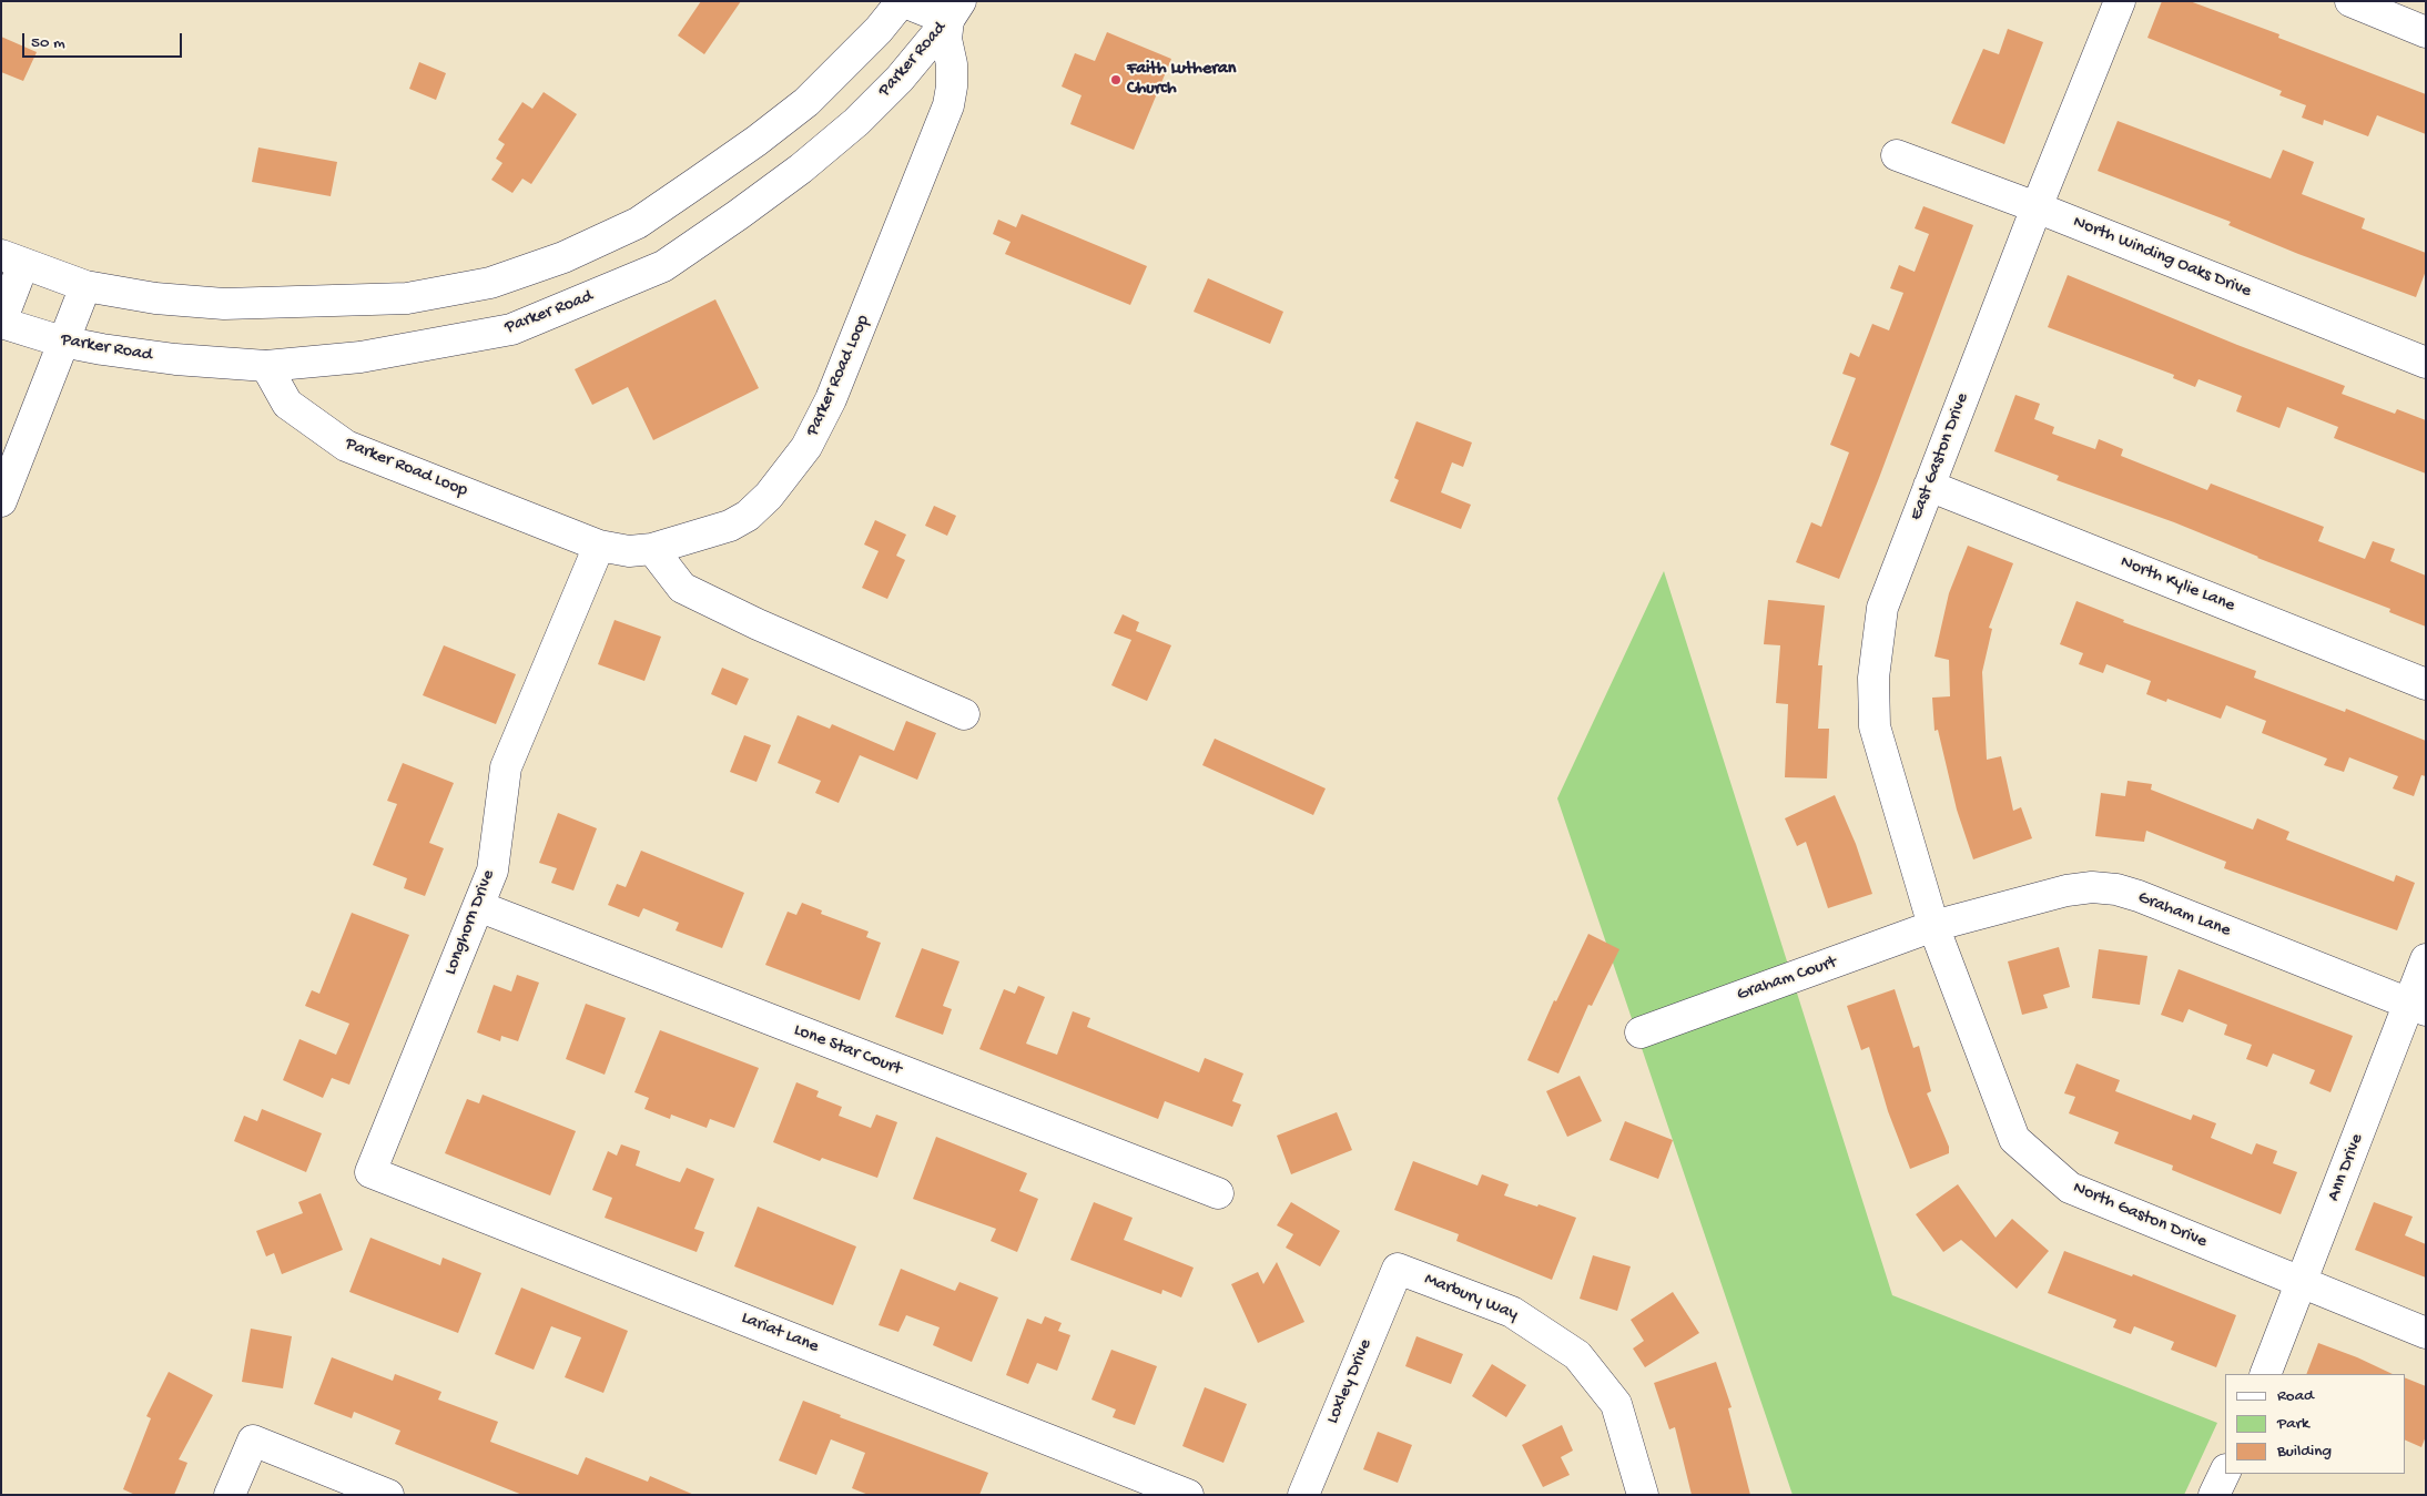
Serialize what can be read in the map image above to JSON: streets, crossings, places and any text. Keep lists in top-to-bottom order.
{
  "streets": {
    "street": [
      "Parker Road",
      "North Winding Oaks Drive",
      "Parker Road Loop",
      "East Gaston Drive",
      "North Kylie Lane",
      "Graham Lane",
      "Longhorn Drive",
      "Graham Court",
      "Lone Star Court",
      "Ann Drive",
      "North Gaston Drive",
      "Marbury Way",
      "Lariat Lane",
      "Loxley Drive"
    ]
  },
  "crossings": [
    ["Parker Road", "Parker Road Loop"],
    ["North Winding Oaks Drive", "East Gaston Drive"],
    ["Parker Road Loop", "Longhorn Drive"],
    ["East Gaston Drive", "North Kylie Lane"],
    ["East Gaston Drive", "Graham Lane"],
    ["East Gaston Drive", "Graham Court"],
    ["East Gaston Drive", "North Gaston Drive"],
    ["Graham Lane", "Graham Court"],
    ["Graham Lane", "Ann Drive"],
    ["Graham Lane", "North Gaston Drive"],
    ["Longhorn Drive", "Lone Star Court"],
    ["Longhorn Drive", "Lariat Lane"],
    ["Graham Court", "North Gaston Drive"],
    ["Ann Drive", "North Gaston Drive"],
    ["Marbury Way", "Loxley Drive"]
  ],
  "places": ["Faith Lutheran Church"],
  "legend": ["Road", "Park", "Building"],
  "scale_bar": "50 m"
}
